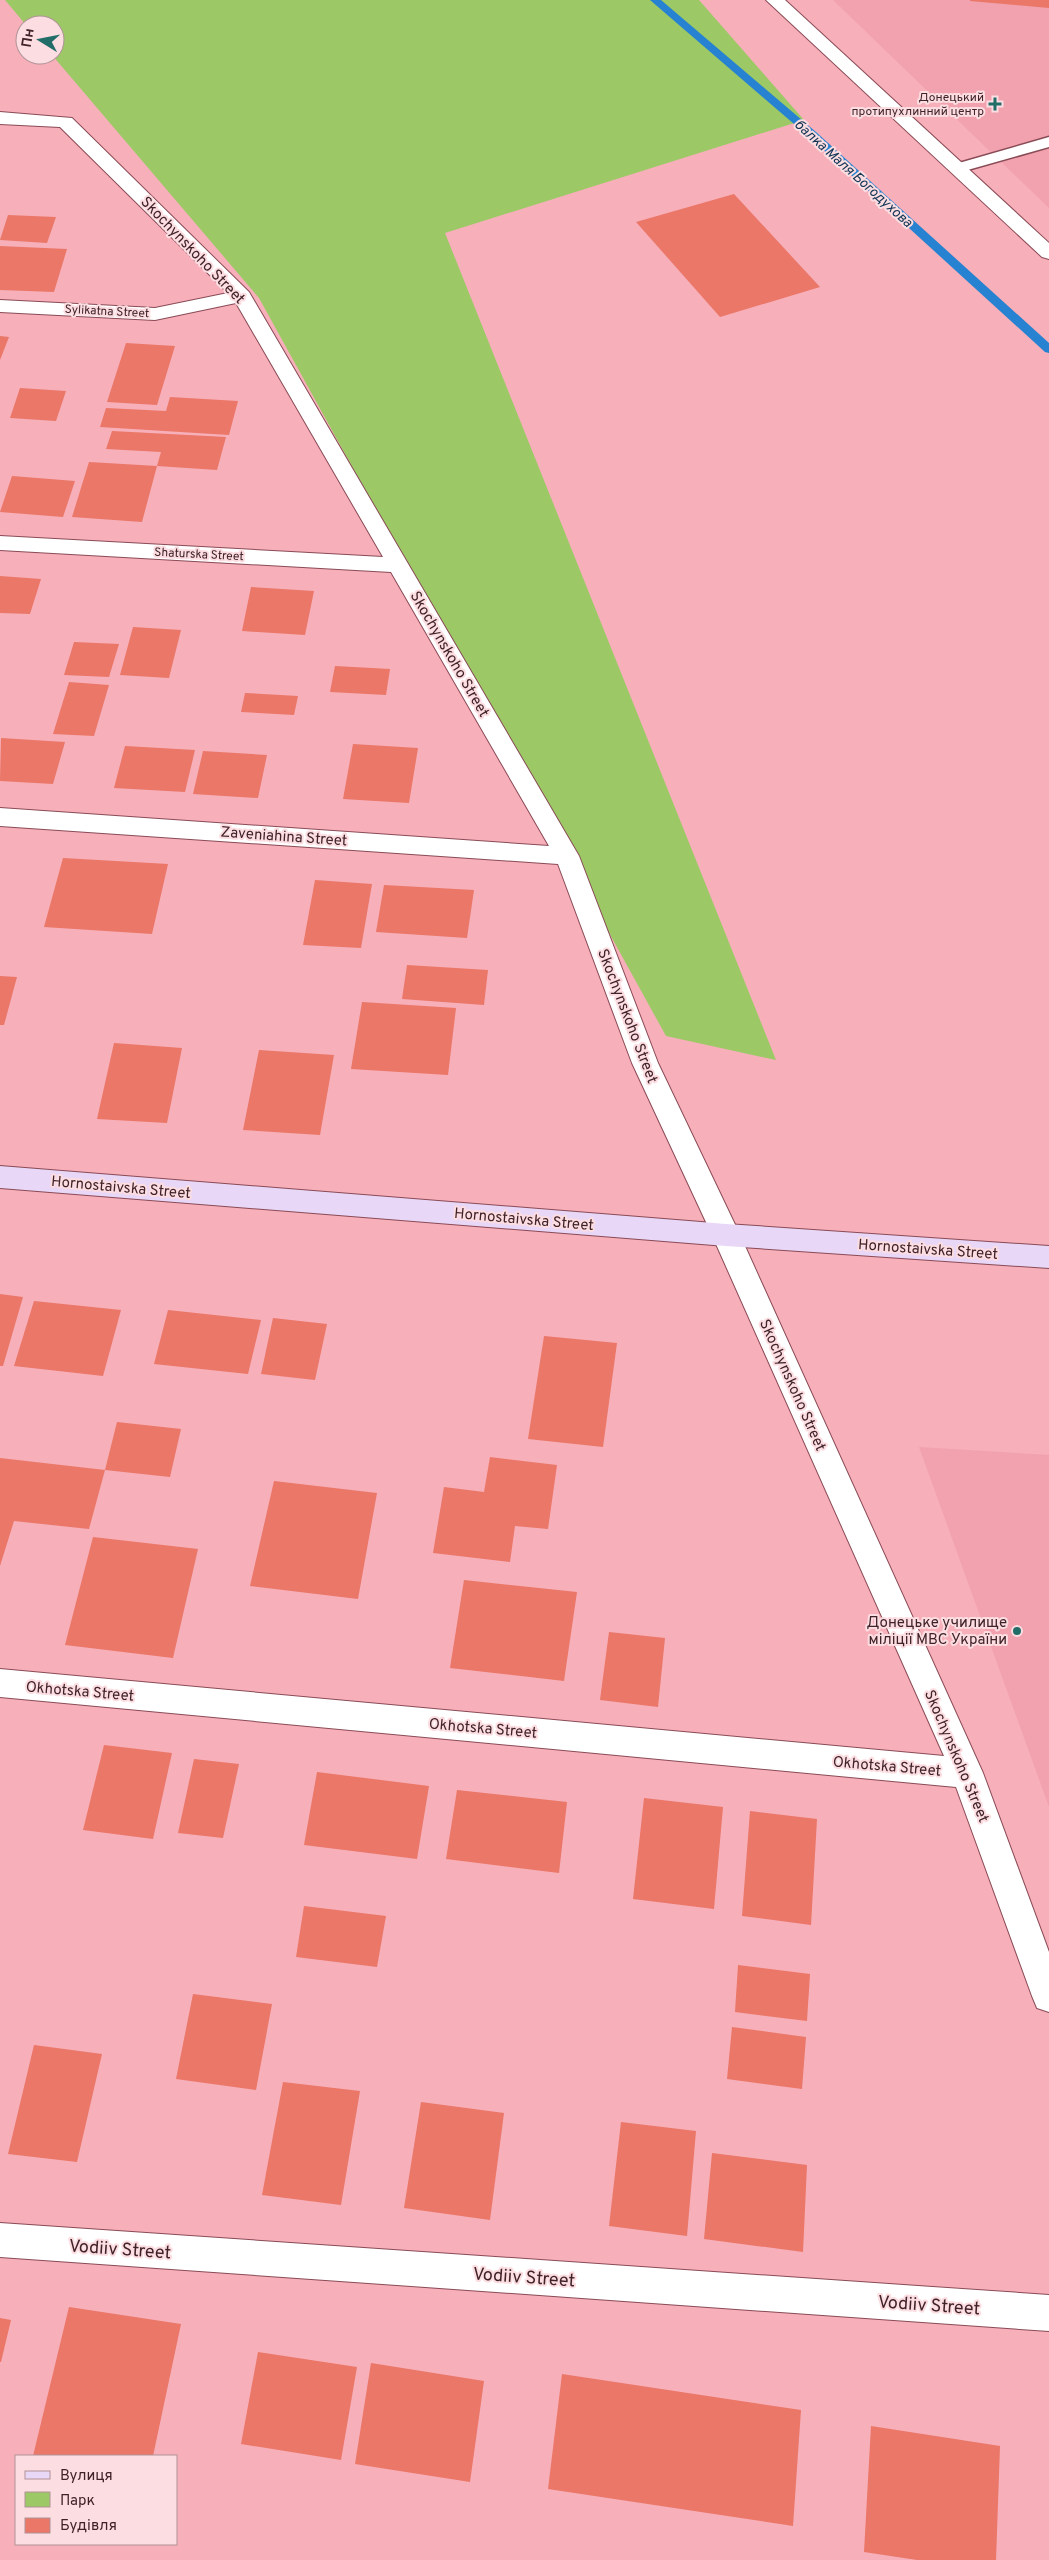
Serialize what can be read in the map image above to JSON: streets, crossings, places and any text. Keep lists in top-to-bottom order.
{
  "streets": {
    "main road": ["Hornostaivska Street"],
    "street": [
      "Skochynskoho Street",
      "Sylikatna Street",
      "Shaturska Street",
      "Zaveniahina Street",
      "Okhotska Street",
      "Vodiiv Street"
    ]
  },
  "crossings": [
    ["Skochynskoho Street", "Sylikatna Street"],
    ["Skochynskoho Street", "Shaturska Street"],
    ["Skochynskoho Street", "Zaveniahina Street"],
    ["Skochynskoho Street", "Hornostaivska Street"],
    ["Skochynskoho Street", "Okhotska Street"]
  ],
  "water": ["балка Маля Богодухова"],
  "places": {
    "health": ["Донецький протипухлинний центр"],
    "other": ["Донецьке училище міліції МВС України"]
  },
  "legend": ["Вулиця", "Парк", "Будівля"],
  "north": "left"
}
